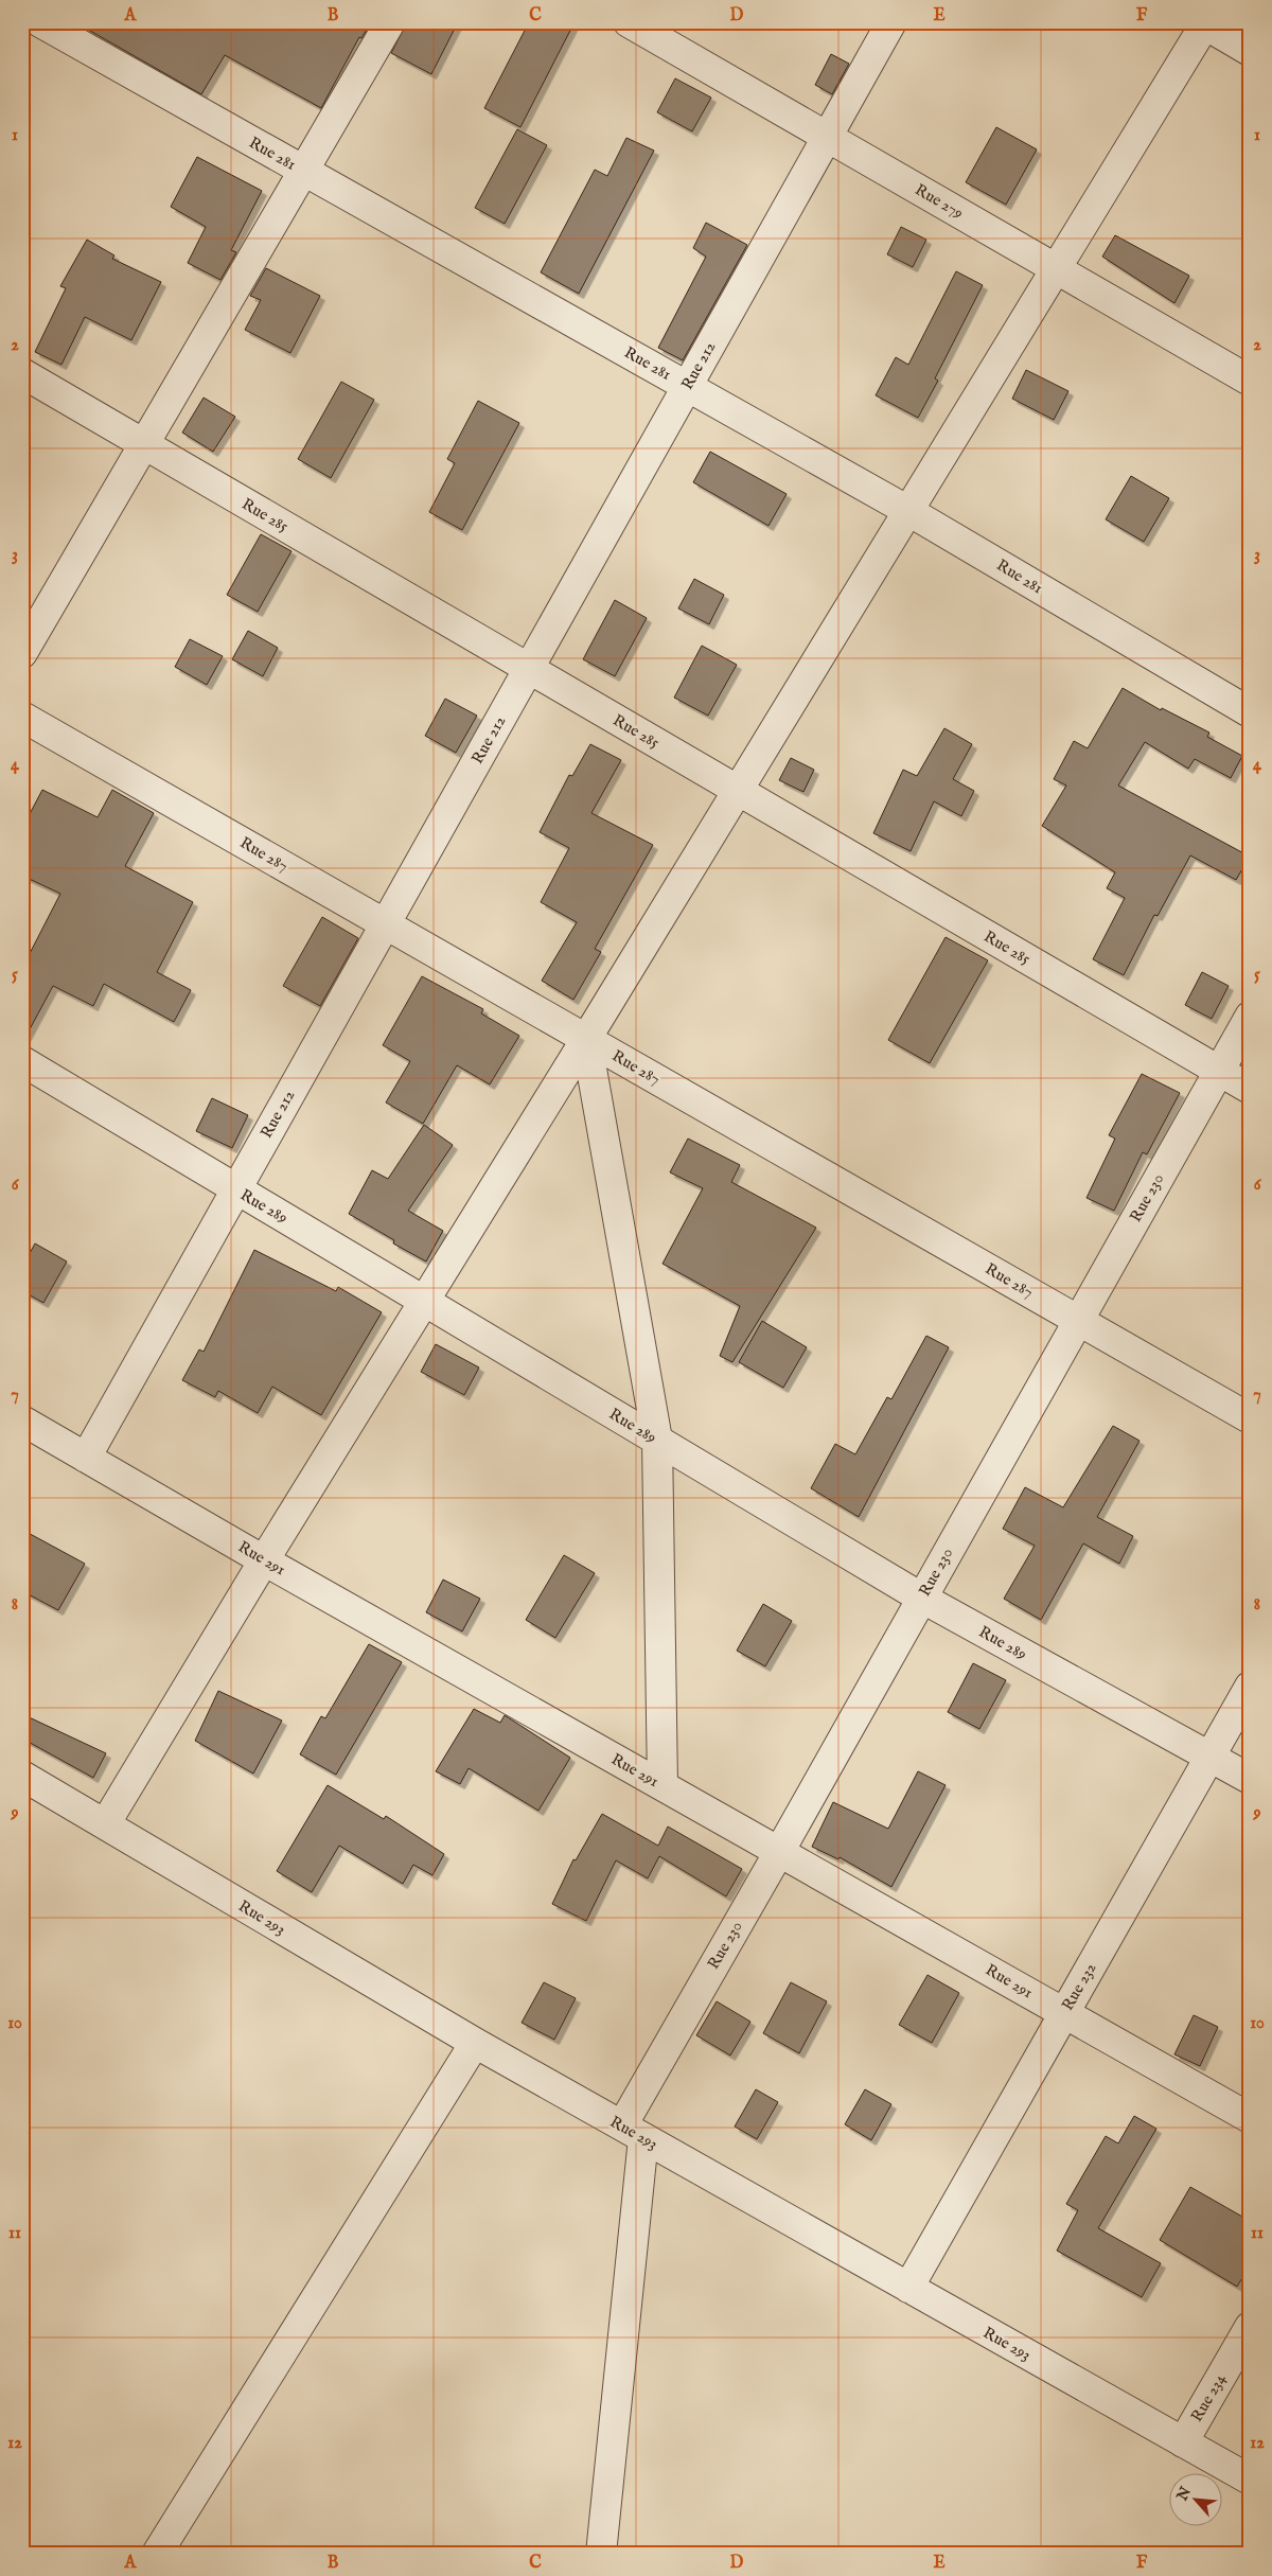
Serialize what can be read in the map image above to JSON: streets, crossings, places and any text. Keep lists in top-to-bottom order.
{
  "streets": {
    "street": [
      "Rue 281",
      "Rue 279",
      "Rue 212",
      "Rue 285",
      "Rue 287",
      "Rue 230",
      "Rue 289",
      "Rue 291",
      "Rue 293",
      "Rue 232",
      "Rue 234"
    ]
  },
  "crossings": [
    ["Rue 281", "Rue 212"],
    ["Rue 279", "Rue 212"],
    ["Rue 212", "Rue 285"],
    ["Rue 212", "Rue 287"],
    ["Rue 212", "Rue 289"],
    ["Rue 212", "Rue 291"],
    ["Rue 285", "Rue 230"],
    ["Rue 287", "Rue 230"],
    ["Rue 230", "Rue 289"],
    ["Rue 230", "Rue 291"],
    ["Rue 230", "Rue 293"],
    ["Rue 289", "Rue 232"],
    ["Rue 291", "Rue 232"],
    ["Rue 293", "Rue 232"],
    ["Rue 293", "Rue 234"]
  ],
  "north": "top left",
  "grid": {
    "columns": [
      "A",
      "B",
      "C",
      "D",
      "E",
      "F"
    ],
    "rows": [
      "1",
      "2",
      "3",
      "4",
      "5",
      "6",
      "7",
      "8",
      "9",
      "10",
      "11",
      "12"
    ]
  }
}
